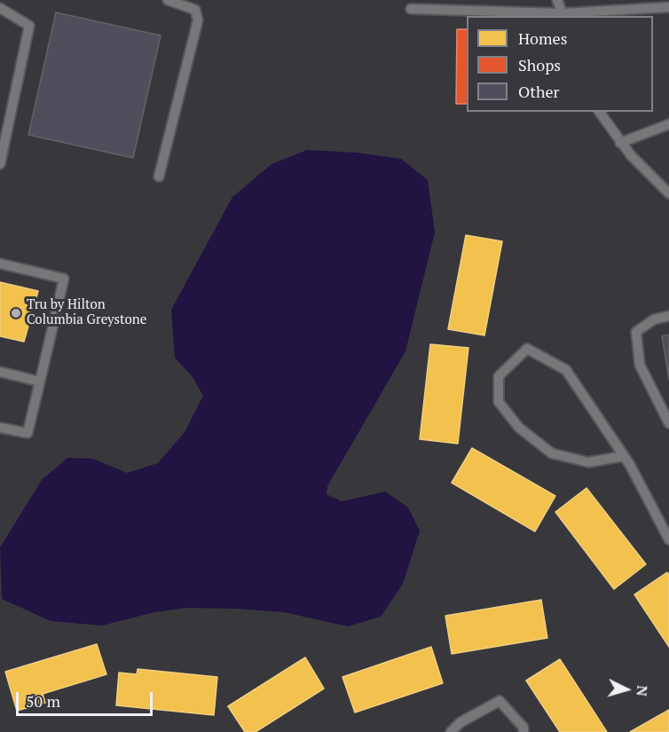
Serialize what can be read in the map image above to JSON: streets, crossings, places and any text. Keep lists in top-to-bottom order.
{
  "places": ["Tru by Hilton Columbia Greystone"],
  "legend": ["Homes", "Shops", "Other"],
  "scale_bar": "50 m",
  "north": "right"
}
